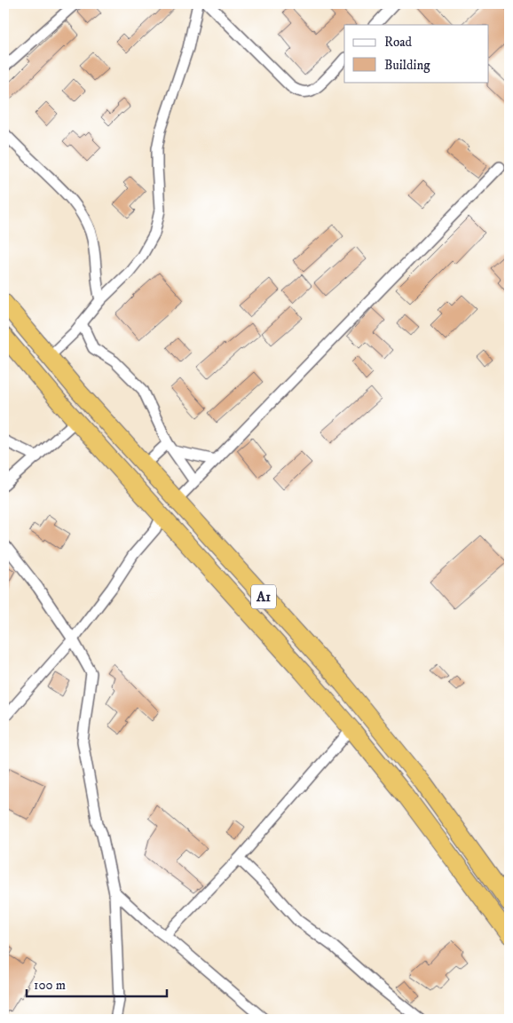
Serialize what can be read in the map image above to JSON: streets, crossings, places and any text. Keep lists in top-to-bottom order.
{
  "streets": {
    "highway": ["A1"]
  },
  "legend": ["Road", "Building"],
  "scale_bar": "100 m"
}
